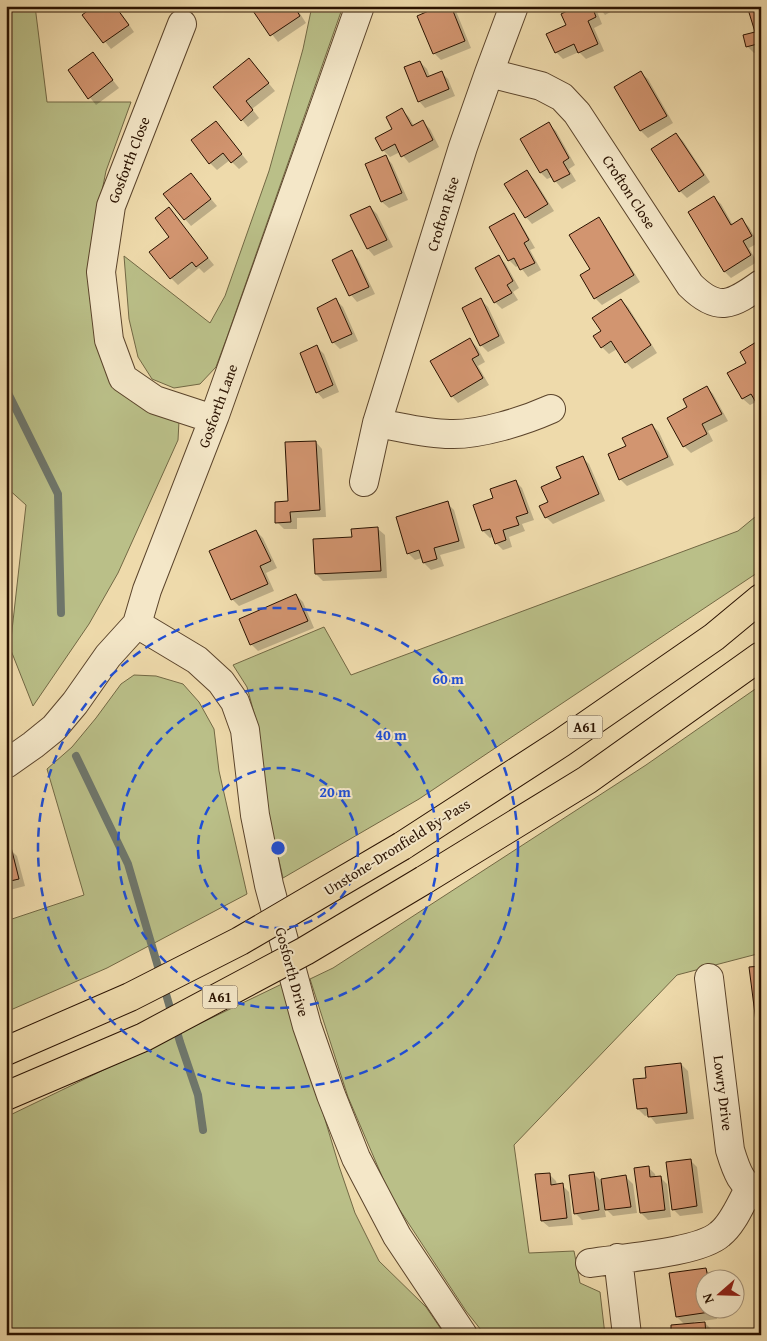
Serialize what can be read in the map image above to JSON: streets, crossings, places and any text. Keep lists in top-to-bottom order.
{
  "streets": {
    "highway": ["A61", "Unstone-Dronfield By-Pass"],
    "street": [
      "Gosforth Close",
      "Crofton Close",
      "Crofton Rise",
      "Gosforth Lane",
      "Gosforth Drive",
      "Lowry Drive"
    ]
  },
  "crossings": [
    ["Gosforth Close", "Gosforth Lane"],
    ["Crofton Close", "Crofton Rise"],
    ["Gosforth Lane", "Gosforth Drive"]
  ],
  "north": "left",
  "rings": ["60 m", "40 m", "20 m"]
}
